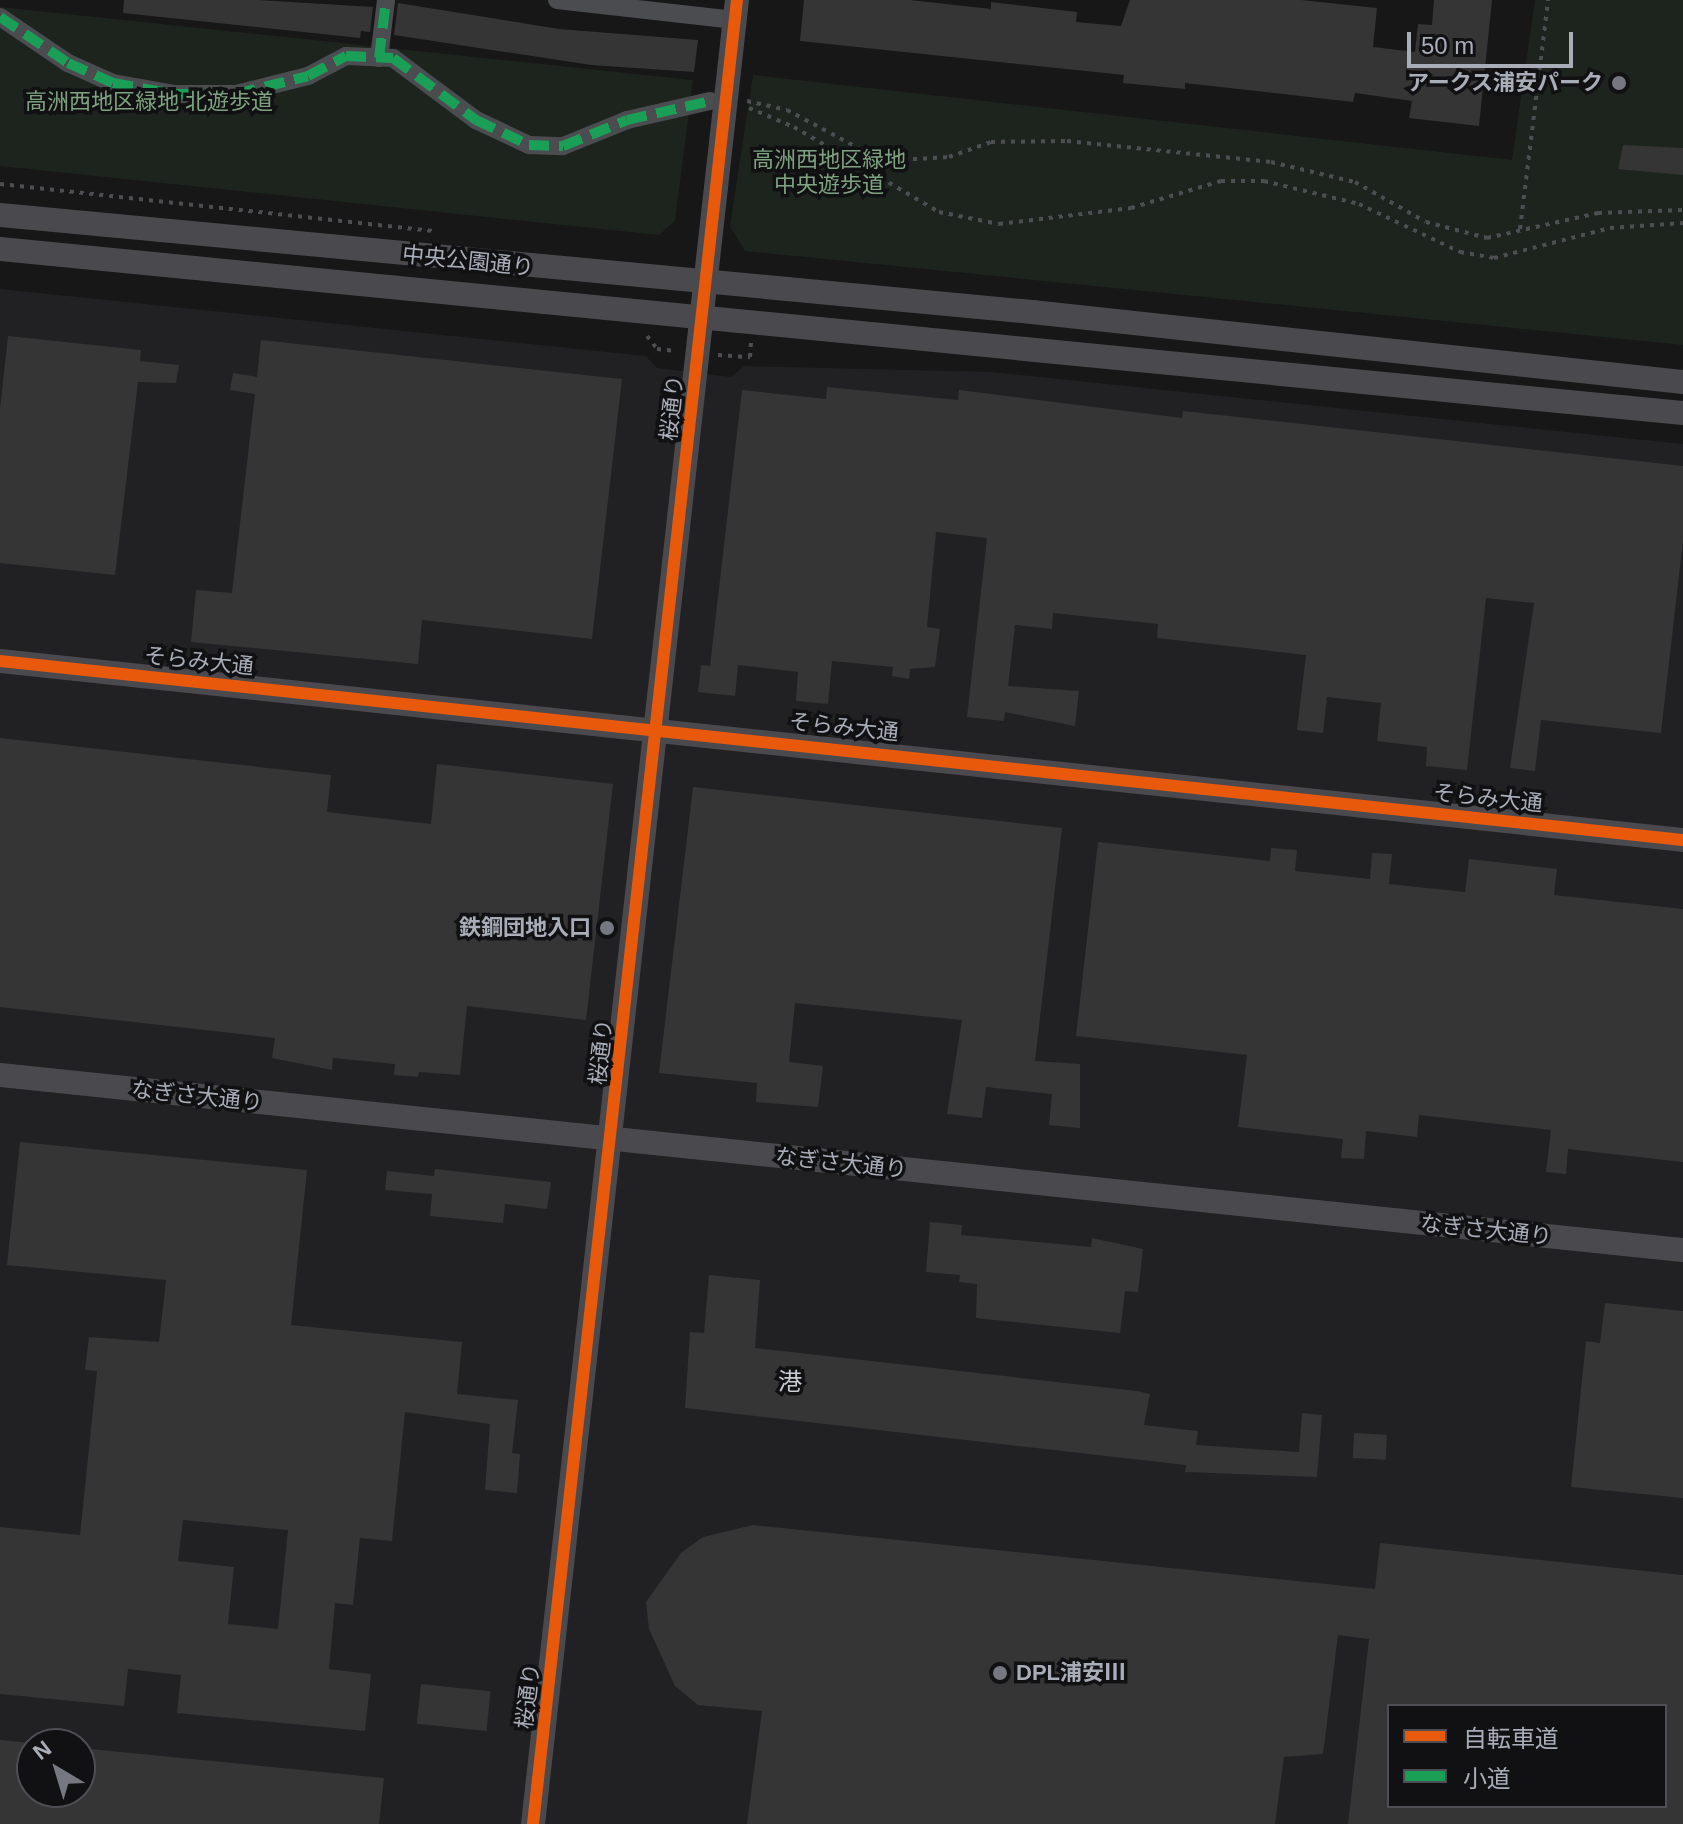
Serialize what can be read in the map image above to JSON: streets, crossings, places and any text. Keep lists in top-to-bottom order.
{
  "streets": {
    "street": [
      "中央公園通り",
      "桜通り",
      "そらみ大通",
      "なぎさ大通り"
    ]
  },
  "crossings": [
    ["中央公園通り", "桜通り"],
    ["桜通り", "そらみ大通"],
    ["桜通り", "なぎさ大通り"]
  ],
  "districts": ["港"],
  "parks": ["高洲西地区緑地 北遊歩道", "高洲西地区緑地 中央遊歩道"],
  "places": ["アークス浦安パーク", "鉄鋼団地入口", "DPL浦安Ⅲ"],
  "legend": ["自転車道", "小道"],
  "scale_bar": "50 m",
  "north": "top left"
}
